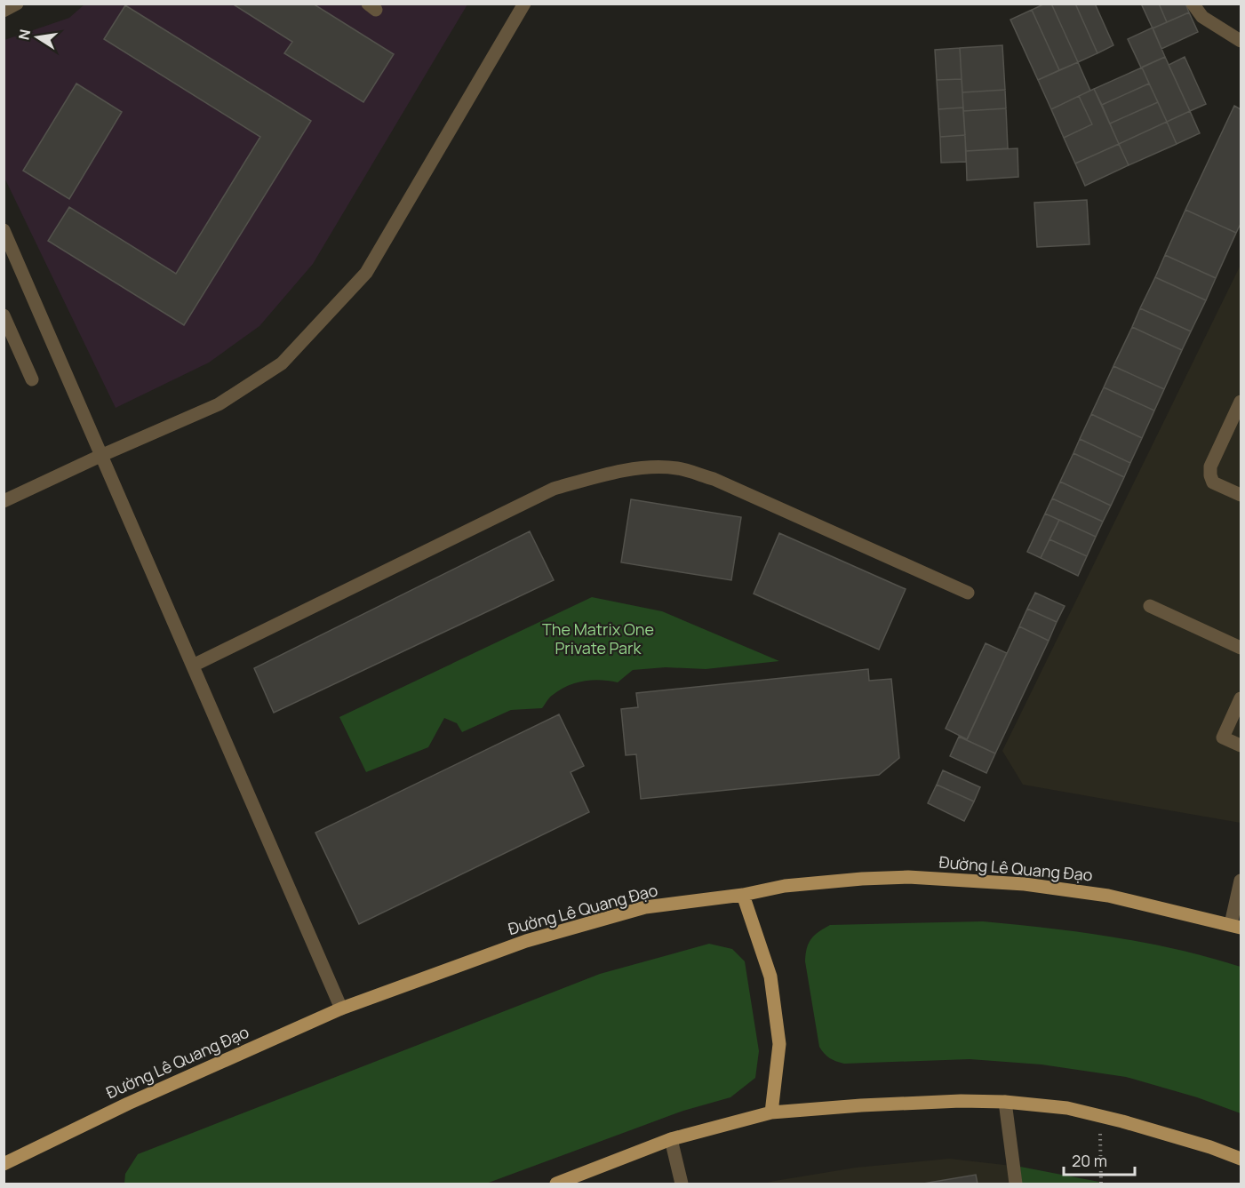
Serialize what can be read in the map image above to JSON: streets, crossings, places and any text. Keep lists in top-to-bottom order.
{
  "streets": {
    "main road": ["Đường Lê Quang Đạo"]
  },
  "parks": ["The Matrix One Private Park"],
  "scale_bar": "20 m",
  "north": "left"
}
